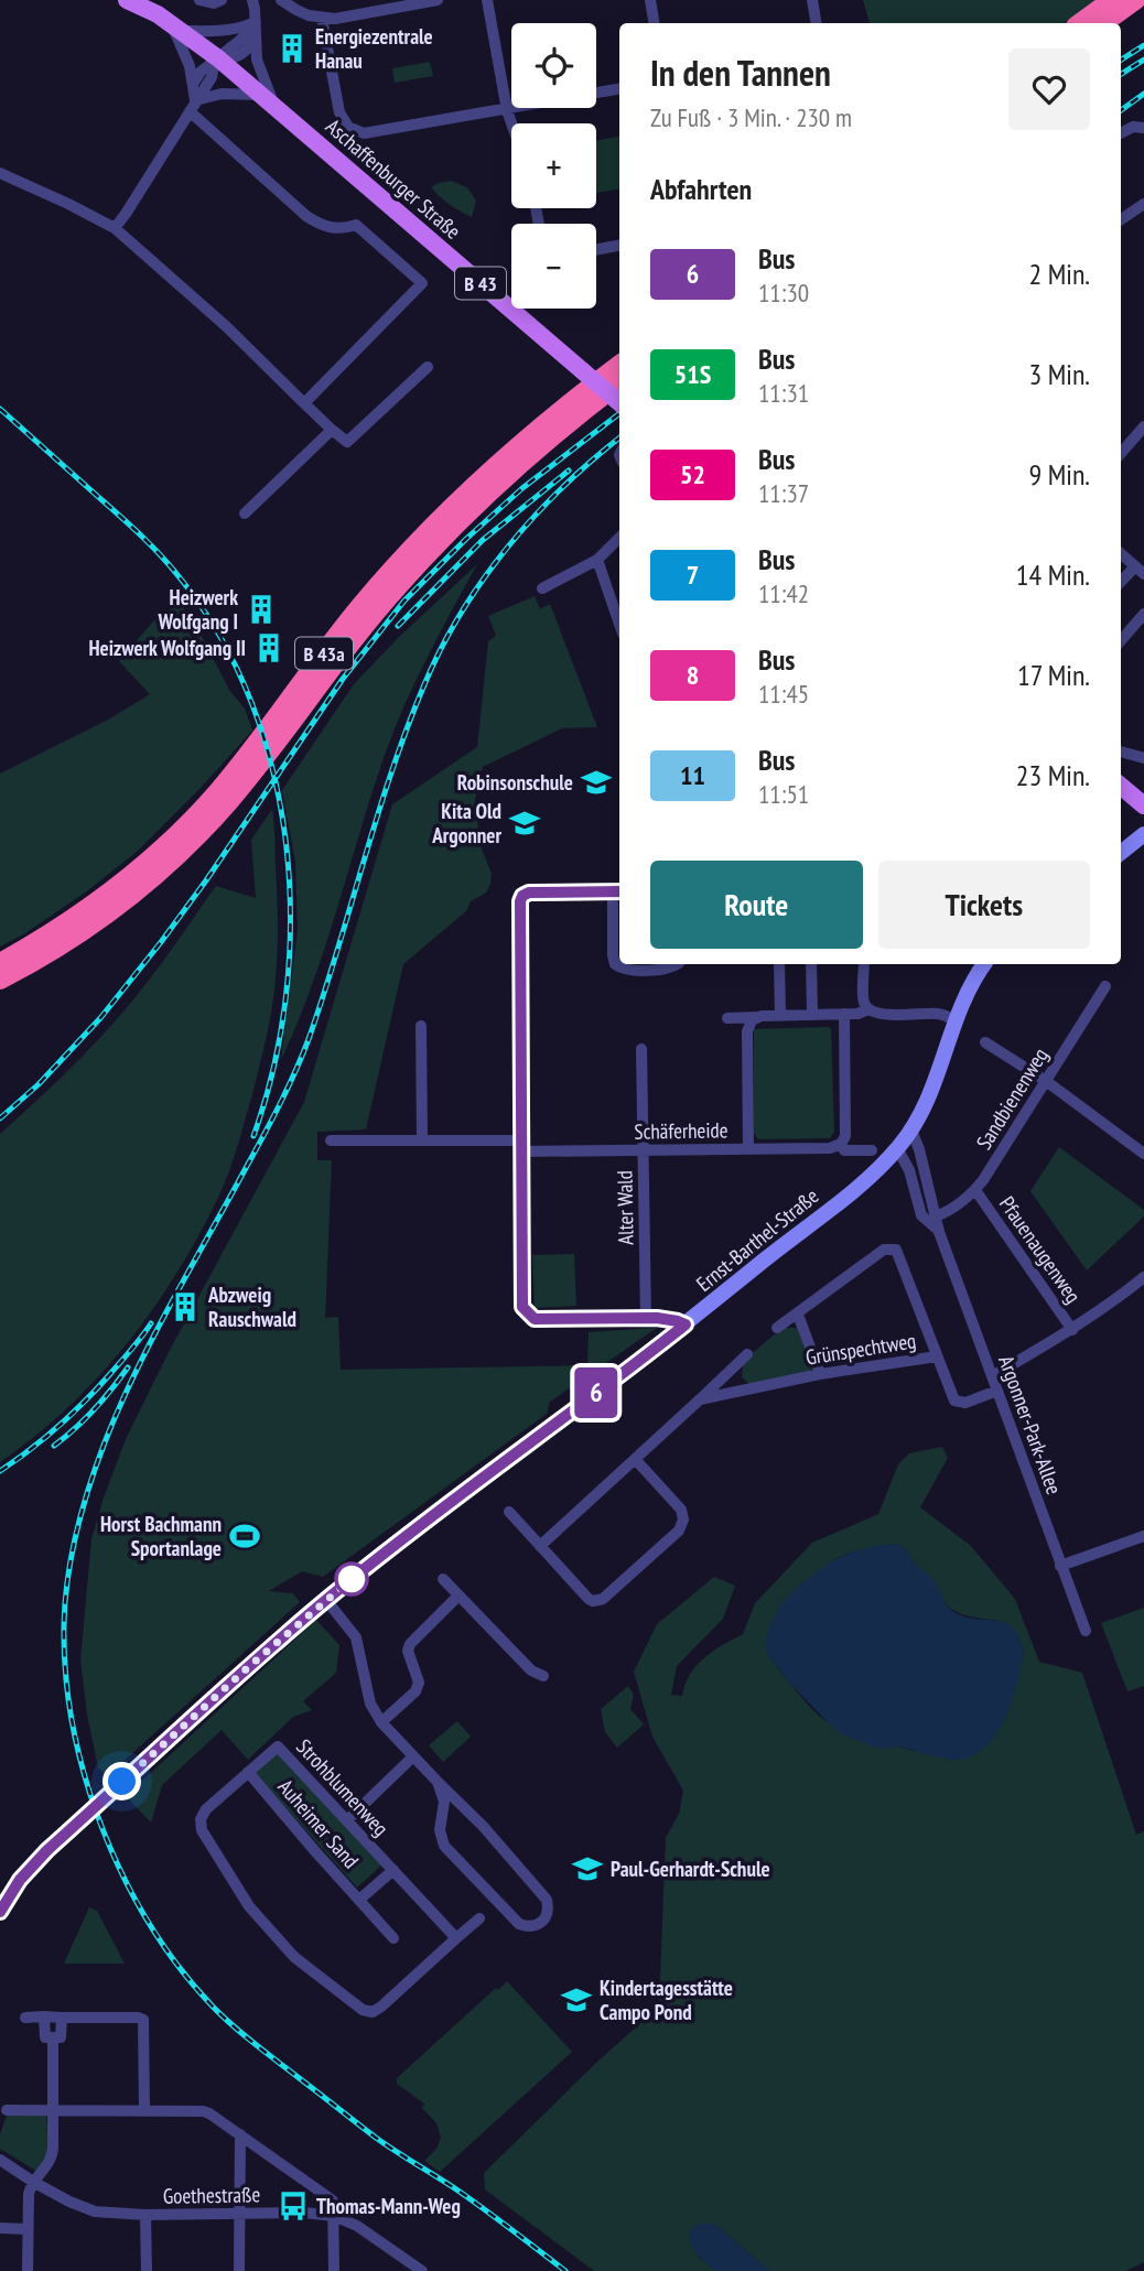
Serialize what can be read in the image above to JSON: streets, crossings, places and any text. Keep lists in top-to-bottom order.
{
  "streets": {
    "highway": ["B 43a"],
    "main road": ["Aschaffenburger Straße", "B 43"],
    "street": [
      "Sandbienenweg",
      "Schäferheide",
      "Alter Wald",
      "Ernst-Barthel-Straße",
      "Pfauenaugenweg",
      "Grünspechtweg",
      "Argonner-Park-Allee",
      "Strohblumenweg",
      "Auheimer Sand",
      "Goethestraße"
    ]
  },
  "crossings": [
    ["Sandbienenweg", "Pfauenaugenweg"],
    ["Sandbienenweg", "Argonner-Park-Allee"],
    ["Schäferheide", "Alter Wald"],
    ["Ernst-Barthel-Straße", "Argonner-Park-Allee"],
    ["Grünspechtweg", "Argonner-Park-Allee"],
    ["Strohblumenweg", "Auheimer Sand"]
  ],
  "places": {
    "building": [
      "Energiezentrale Hanau",
      "Heizwerk Wolfgang I",
      "Heizwerk Wolfgang II",
      "Abzweig Rauschwald"
    ],
    "school or university": [
      "Robinsonschule",
      "Kita Old Argonner",
      "Paul-Gerhardt-Schule",
      "Kindertagesstätte Campo Pond"
    ],
    "sports": ["Horst Bachmann Sportanlage"],
    "bus stop": ["Thomas-Mann-Weg"]
  },
  "lines": ["bus line 6"],
  "page": {
    "on_map": "6",
    "map_buttons": ["+", "−"],
    "heading": [
      ["In den Tannen", "Zu Fuß · 3 Min. · 230 m"],
      "Abfahrten"
    ],
    "list": [
      {
        "mark": "6",
        "name": "Bus",
        "note": "11:30",
        "value": "2 Min."
      },
      {
        "mark": "51S",
        "name": "Bus",
        "note": "11:31",
        "value": "3 Min."
      },
      {
        "mark": "52",
        "name": "Bus",
        "note": "11:37",
        "value": "9 Min."
      },
      {
        "mark": "7",
        "name": "Bus",
        "note": "11:42",
        "value": "14 Min."
      },
      {
        "mark": "8",
        "name": "Bus",
        "note": "11:45",
        "value": "17 Min."
      },
      {
        "mark": "11",
        "name": "Bus",
        "note": "11:51",
        "value": "23 Min."
      }
    ],
    "buttons": ["Route", "Tickets"]
  }
}
